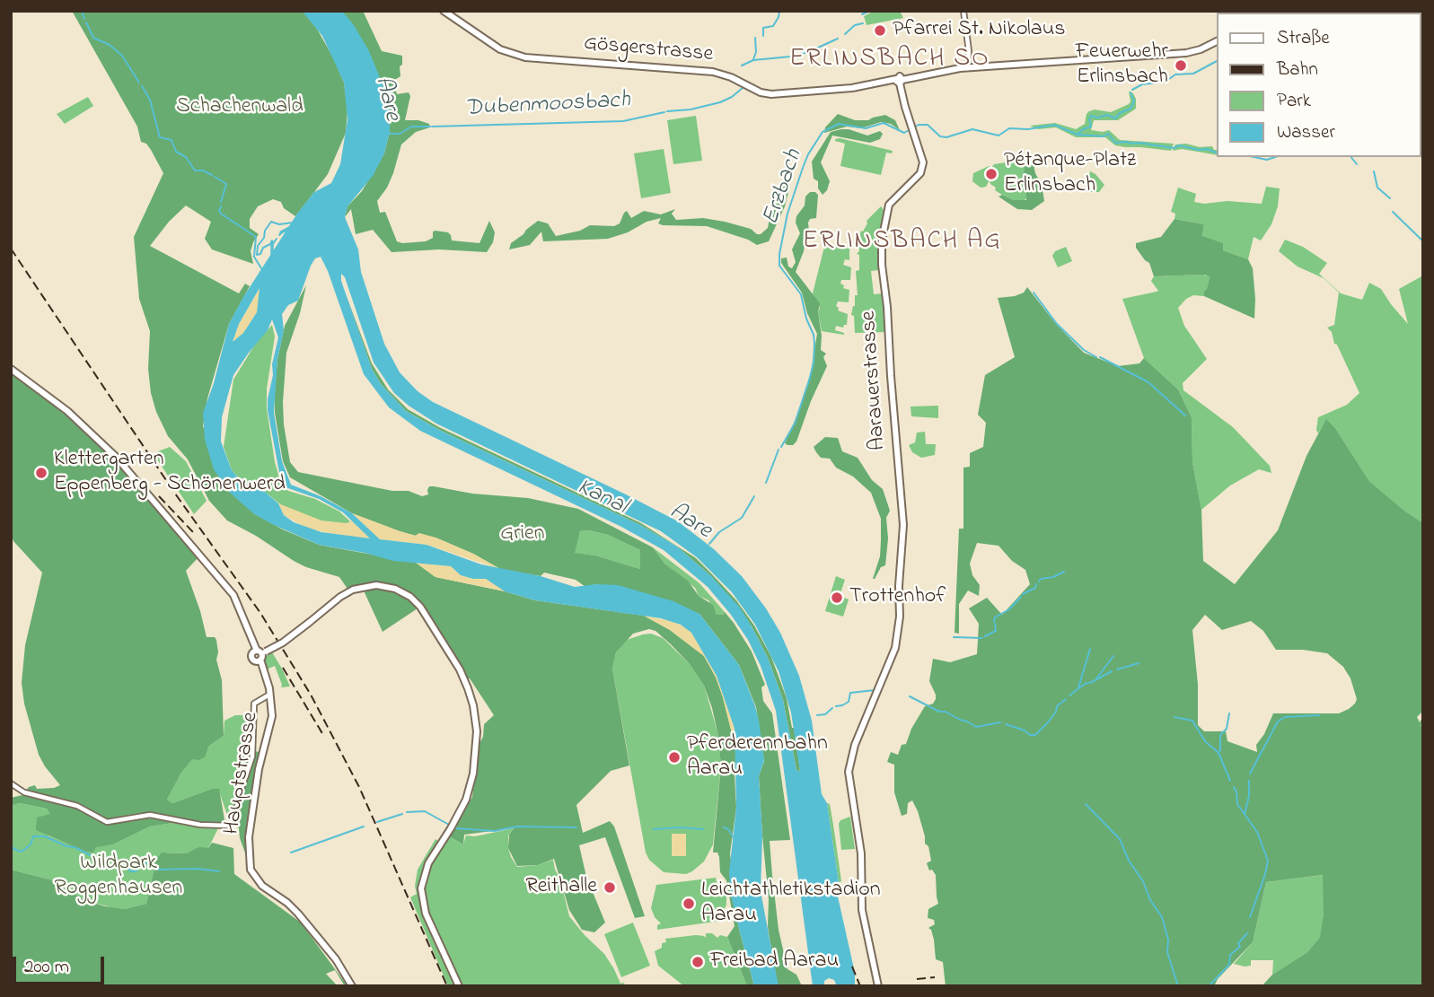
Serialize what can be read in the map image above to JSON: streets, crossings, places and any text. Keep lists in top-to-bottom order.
{
  "streets": {
    "main road": ["Gösgerstrasse", "Aarauerstrasse", "Hauptstrasse"]
  },
  "crossings": [
    ["Gösgerstrasse", "Aarauerstrasse"]
  ],
  "districts": ["ERLINSBACH SO", "ERLINSBACH AG"],
  "water": [
    "Aare",
    "Dubenmoosbach",
    "Erzbach",
    "Kanal"
  ],
  "parks": ["Schachenwald", "Grien", "Wildpark Roggenhausen"],
  "places": [
    "Pfarrei St. Nikolaus",
    "Feuerwehr Erlinsbach",
    "Pétanque-Platz Erlinsbach",
    "Klettergarten Eppenberg - Schönenwerd",
    "Trottenhof",
    "Pferderennbahn Aarau",
    "Reithalle",
    "Leichtathletikstadion Aarau",
    "Freibad Aarau"
  ],
  "legend": [
    "Straße",
    "Bahn",
    "Park",
    "Wasser"
  ],
  "scale_bar": "200 m"
}
